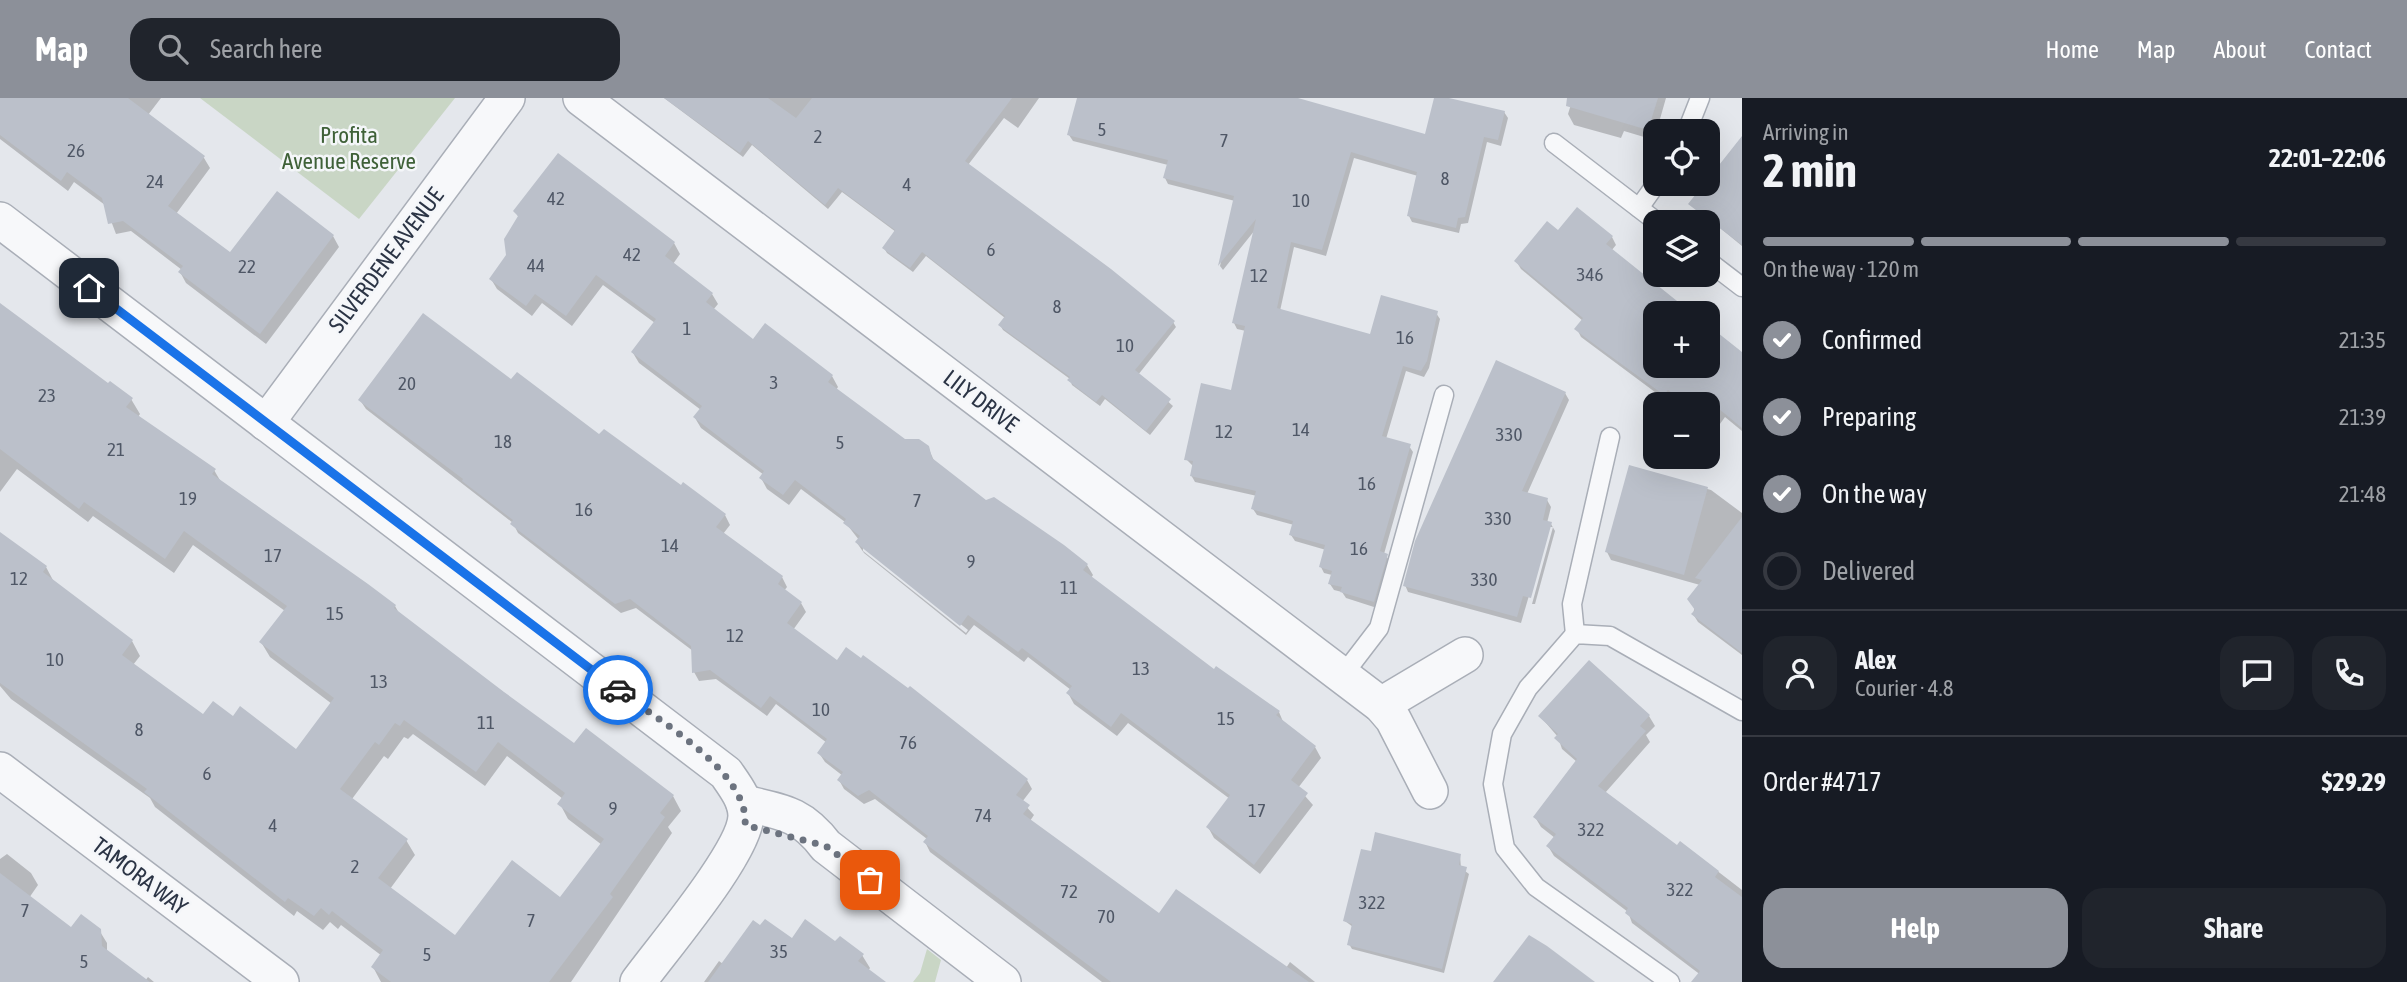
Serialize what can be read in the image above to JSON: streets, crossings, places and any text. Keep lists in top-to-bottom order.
{
  "streets": {
    "street": ["SILVERDENE AVENUE", "LILY DRIVE", "TAMORA WAY"]
  },
  "parks": ["Profita Avenue Reserve"],
  "house_numbers": [
    "5",
    "2",
    "7",
    "26",
    "8",
    "24",
    "4",
    "42",
    "10",
    "6",
    "42",
    "44",
    "22",
    "346",
    "12",
    "8",
    "1",
    "16",
    "10",
    "3",
    "20",
    "23",
    "14",
    "12",
    "330",
    "18",
    "5",
    "21",
    "16",
    "19",
    "7",
    "16",
    "330",
    "14",
    "16",
    "17",
    "9",
    "12",
    "330",
    "11",
    "15",
    "12",
    "10",
    "13",
    "13",
    "10",
    "15",
    "11",
    "8",
    "76",
    "6",
    "9",
    "17",
    "74",
    "4",
    "322",
    "2",
    "322",
    "72",
    "322",
    "7",
    "70",
    "7",
    "35",
    "5",
    "5"
  ],
  "page": {
    "header": "Map",
    "search": "Search here",
    "nav": [
      "Home",
      "Map",
      "About",
      "Contact"
    ],
    "heading": ["2 min", "Arriving in", "22:01–22:06"],
    "panel": [
      "Alex",
      "Courier · 4.8",
      "Order #4717",
      "$29.29"
    ],
    "map_buttons": ["+", "−"],
    "bar": "On the way · 120 m",
    "list": [
      ["Confirmed", "21:35"],
      ["Preparing", "21:39"],
      ["On the way", "21:48"],
      "Delivered"
    ],
    "buttons": ["Help", "Share"]
  }
}
